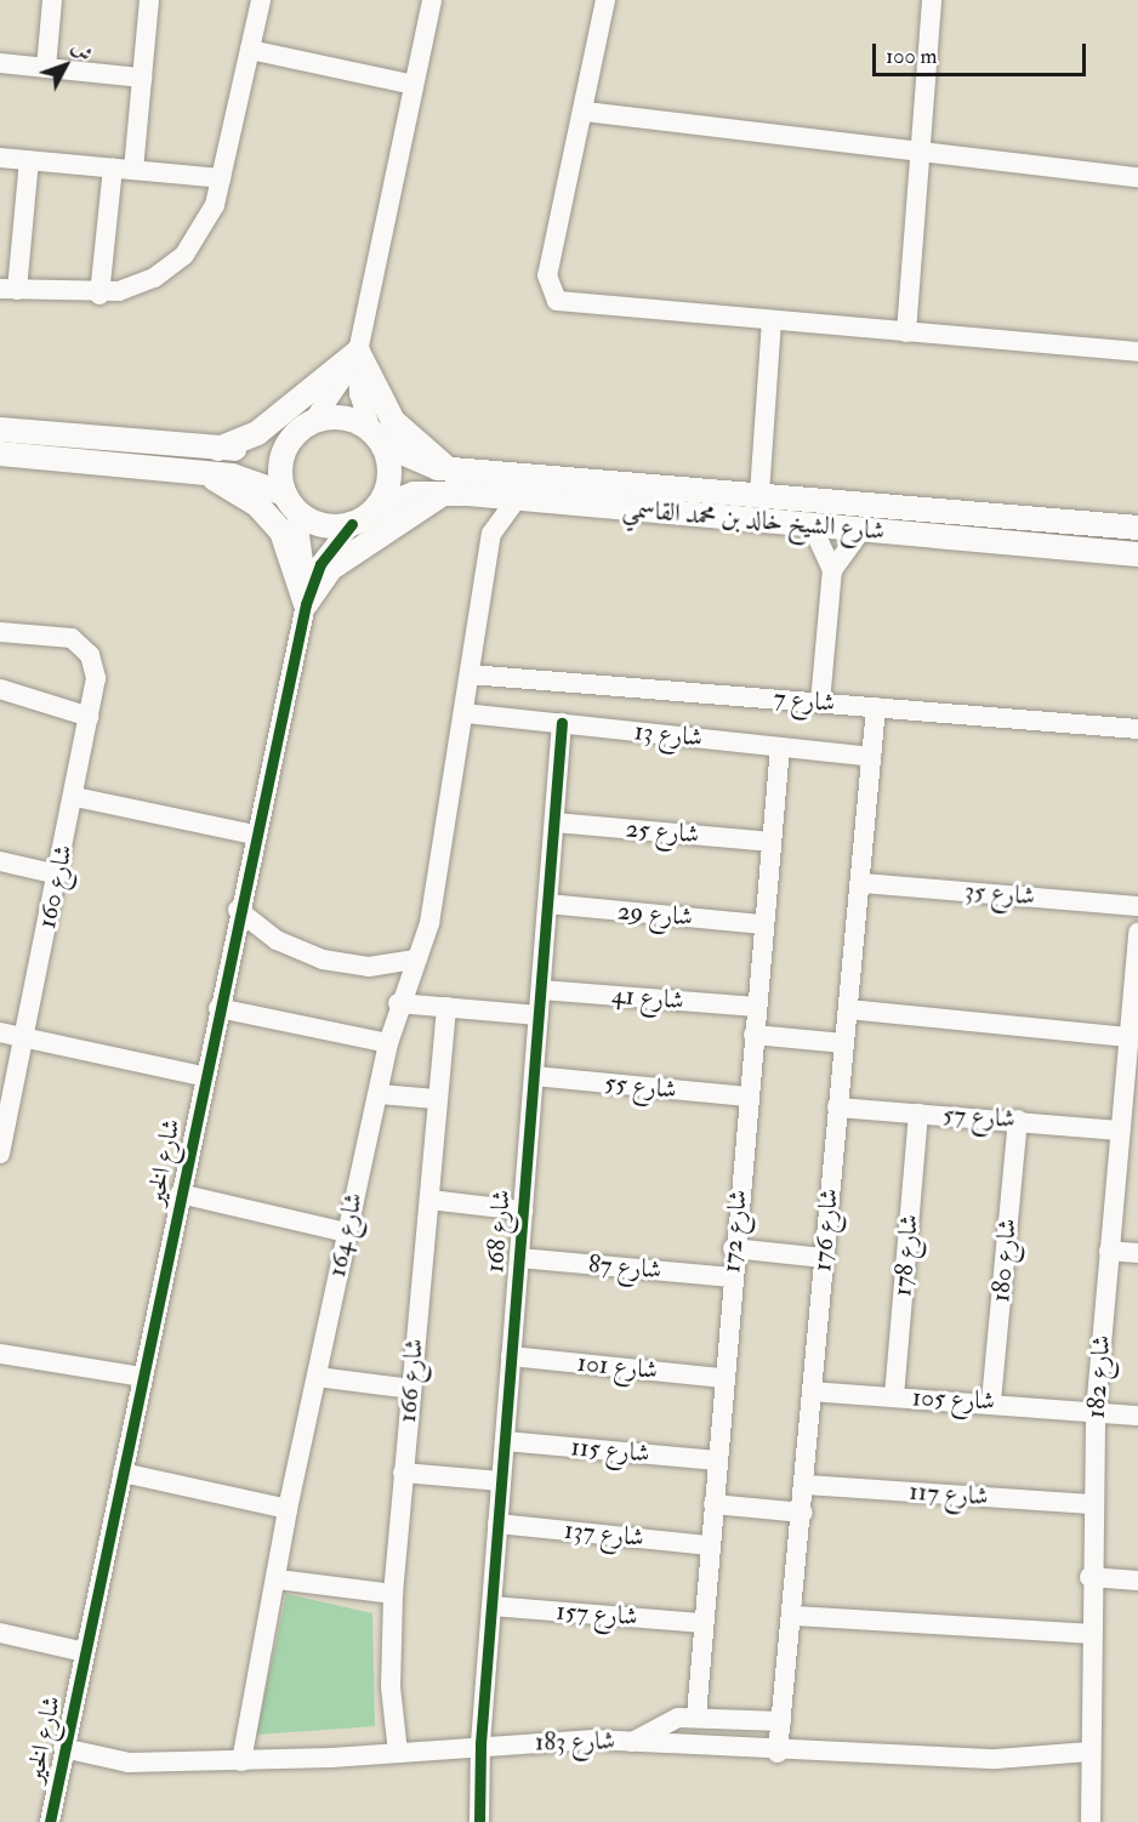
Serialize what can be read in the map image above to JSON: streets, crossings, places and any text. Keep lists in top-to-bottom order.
{
  "streets": {
    "main road": ["شارع الشيخ خالد بن محمد القاسمي"],
    "street": [
      "شارع 7",
      "شارع 13",
      "شارع 25",
      "شارع 160",
      "شارع 35",
      "شارع 29",
      "شارع 41",
      "شارع 55",
      "شارع 57",
      "شارع الخير",
      "شارع 176",
      "شارع 168",
      "شارع 172",
      "شارع 164",
      "شارع 178",
      "شارع 180",
      "شارع 87",
      "شارع 101",
      "شارع 182",
      "شارع 166",
      "شارع 105",
      "شارع 115",
      "شارع 117",
      "شارع 137",
      "شارع 157",
      "شارع 183"
    ]
  },
  "crossings": [
    ["شارع الشيخ خالد بن محمد القاسمي", "شارع الخير"],
    ["شارع 7", "شارع 176"],
    ["شارع 7", "شارع 164"],
    ["شارع 13", "شارع 176"],
    ["شارع 13", "شارع 168"],
    ["شارع 13", "شارع 172"],
    ["شارع 13", "شارع 164"],
    ["شارع 25", "شارع 168"],
    ["شارع 25", "شارع 172"],
    ["شارع 35", "شارع 176"],
    ["شارع 29", "شارع 168"],
    ["شارع 29", "شارع 172"],
    ["شارع 41", "شارع 168"],
    ["شارع 41", "شارع 172"],
    ["شارع 55", "شارع 168"],
    ["شارع 55", "شارع 172"],
    ["شارع 57", "شارع 176"],
    ["شارع 57", "شارع 178"],
    ["شارع 57", "شارع 180"],
    ["شارع 57", "شارع 182"],
    ["شارع الخير", "شارع 183"],
    ["شارع 176", "شارع 105"],
    ["شارع 176", "شارع 117"],
    ["شارع 176", "شارع 183"],
    ["شارع 168", "شارع 87"],
    ["شارع 168", "شارع 101"],
    ["شارع 168", "شارع 115"],
    ["شارع 168", "شارع 137"],
    ["شارع 168", "شارع 157"],
    ["شارع 168", "شارع 183"],
    ["شارع 172", "شارع 87"],
    ["شارع 172", "شارع 101"],
    ["شارع 172", "شارع 115"],
    ["شارع 172", "شارع 137"],
    ["شارع 172", "شارع 157"],
    ["شارع 164", "شارع 183"],
    ["شارع 178", "شارع 105"],
    ["شارع 180", "شارع 105"],
    ["شارع 182", "شارع 105"],
    ["شارع 182", "شارع 117"],
    ["شارع 182", "شارع 183"],
    ["شارع 166", "شارع 183"]
  ],
  "scale_bar": "100 m",
  "north": "top right"
}
